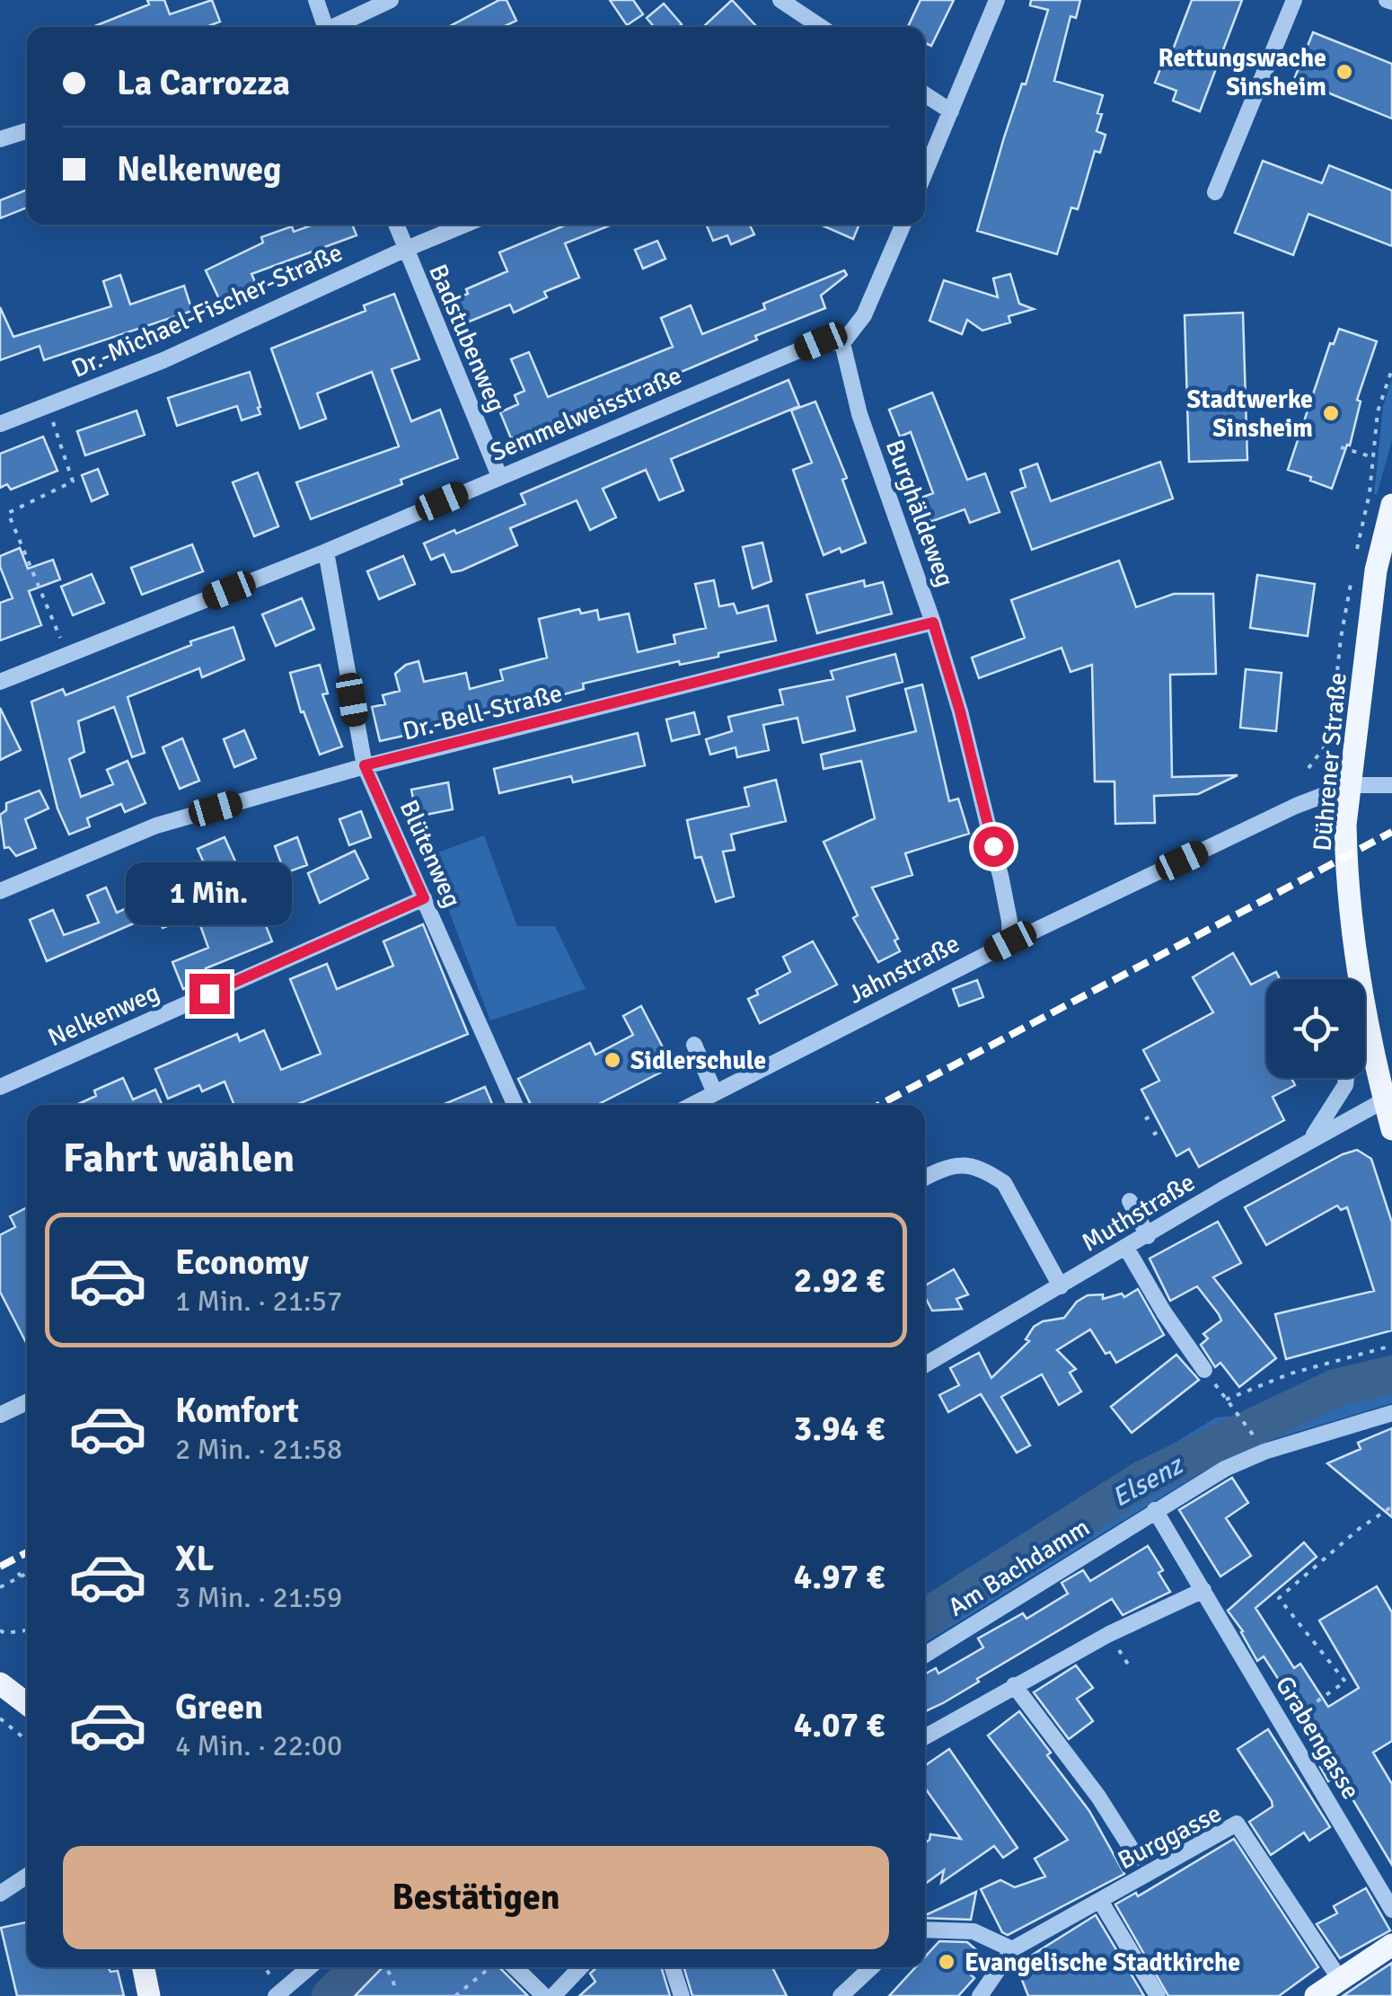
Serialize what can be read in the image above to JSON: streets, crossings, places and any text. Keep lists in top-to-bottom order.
{
  "streets": {
    "main road": ["Dührener Straße"],
    "street": [
      "Dr.-Michael-Fischer-Straße",
      "Badstubenweg",
      "Semmelweisstraße",
      "Burghäldeweg",
      "Dr.-Bell-Straße",
      "Blütenweg",
      "Jahnstraße",
      "Nelkenweg",
      "Muthstraße",
      "Am Bachdamm",
      "Grabengasse",
      "Burggasse"
    ]
  },
  "crossings": [
    ["Dr.-Michael-Fischer-Straße", "Badstubenweg"],
    ["Badstubenweg", "Semmelweisstraße"],
    ["Semmelweisstraße", "Burghäldeweg"],
    ["Semmelweisstraße", "Blütenweg"],
    ["Burghäldeweg", "Dr.-Bell-Straße"],
    ["Burghäldeweg", "Jahnstraße"],
    ["Dr.-Bell-Straße", "Blütenweg"],
    ["Dührener Straße", "Jahnstraße"],
    ["Dührener Straße", "Muthstraße"],
    ["Blütenweg", "Nelkenweg"],
    ["Am Bachdamm", "Grabengasse"]
  ],
  "water": ["Elsenz"],
  "places": [
    "Rettungswache Sinsheim",
    "Stadtwerke Sinsheim",
    "Sidlerschule",
    "Evangelische Stadtkirche"
  ],
  "page": {
    "banner": ["La Carrozza", "Nelkenweg"],
    "bubble": "1 Min.",
    "heading": "Fahrt wählen",
    "list": [
      {
        "name": "Economy",
        "note": "1 Min. · 21:57",
        "value": "2.92 €"
      },
      {
        "name": "Komfort",
        "note": "2 Min. · 21:58",
        "value": "3.94 €"
      },
      {
        "name": "XL",
        "note": "3 Min. · 21:59",
        "value": "4.97 €"
      },
      {
        "name": "Green",
        "note": "4 Min. · 22:00",
        "value": "4.07 €"
      }
    ],
    "buttons": "Bestätigen"
  }
}
